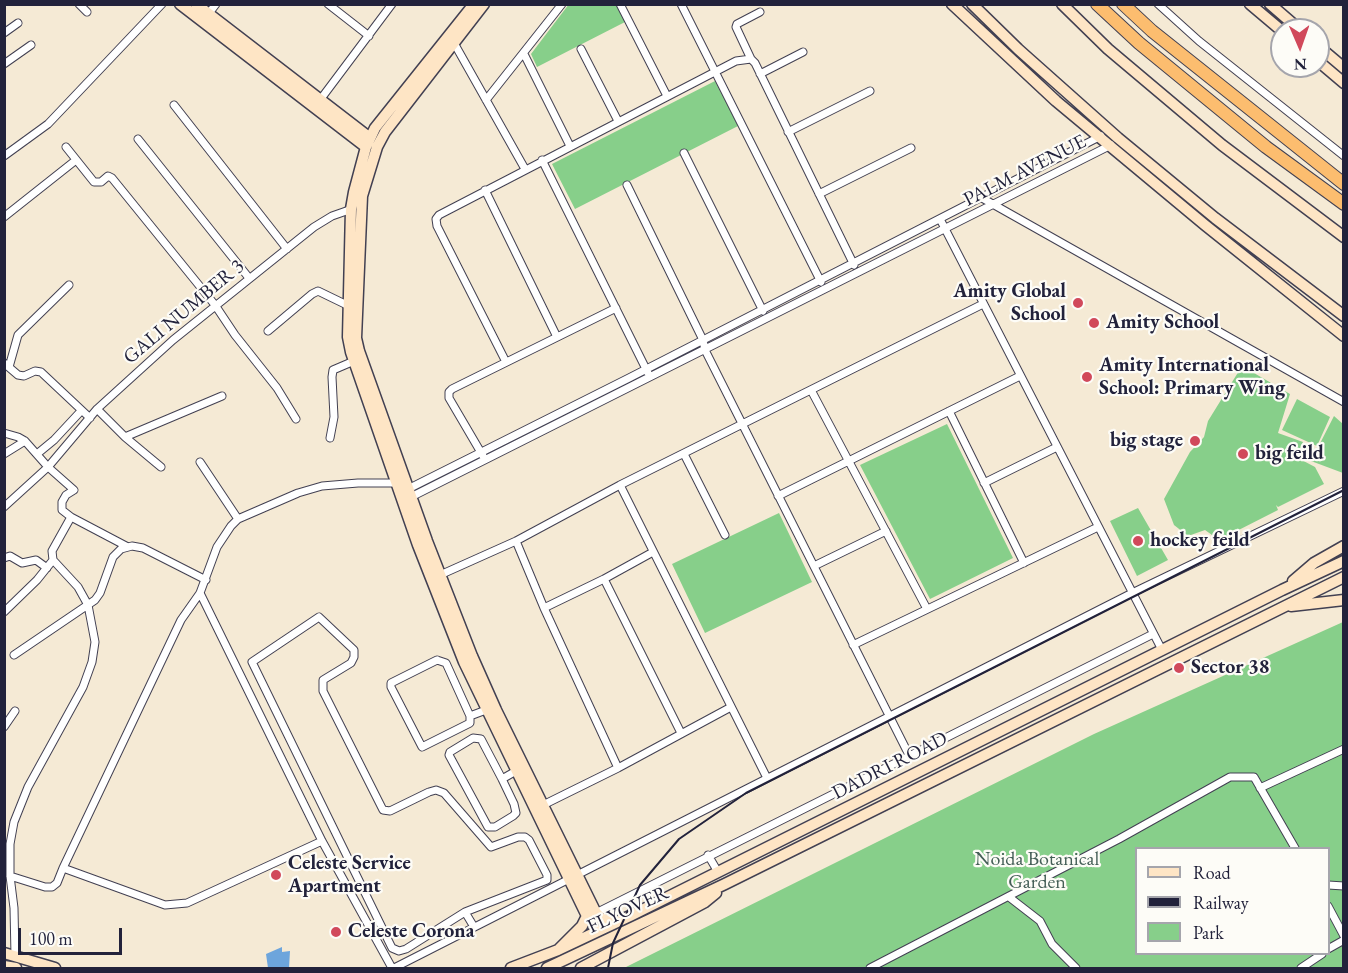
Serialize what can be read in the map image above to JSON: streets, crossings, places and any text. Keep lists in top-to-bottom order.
{
  "streets": {
    "street": [
      "PALM AVENUE",
      "GALI NUMBER 3",
      "DADRI ROAD",
      "FLYOVER"
    ]
  },
  "crossings": [
    ["DADRI ROAD", "FLYOVER"]
  ],
  "parks": ["Noida Botanical Garden"],
  "places": [
    "Amity Global School",
    "Amity School",
    "Amity International School: Primary Wing",
    "big stage",
    "big feild",
    "hockey feild",
    "Sector 38",
    "Celeste Service Apartment",
    "Celeste Corona"
  ],
  "legend": ["Road", "Railway", "Park"],
  "scale_bar": "100 m",
  "north": "bottom"
}
